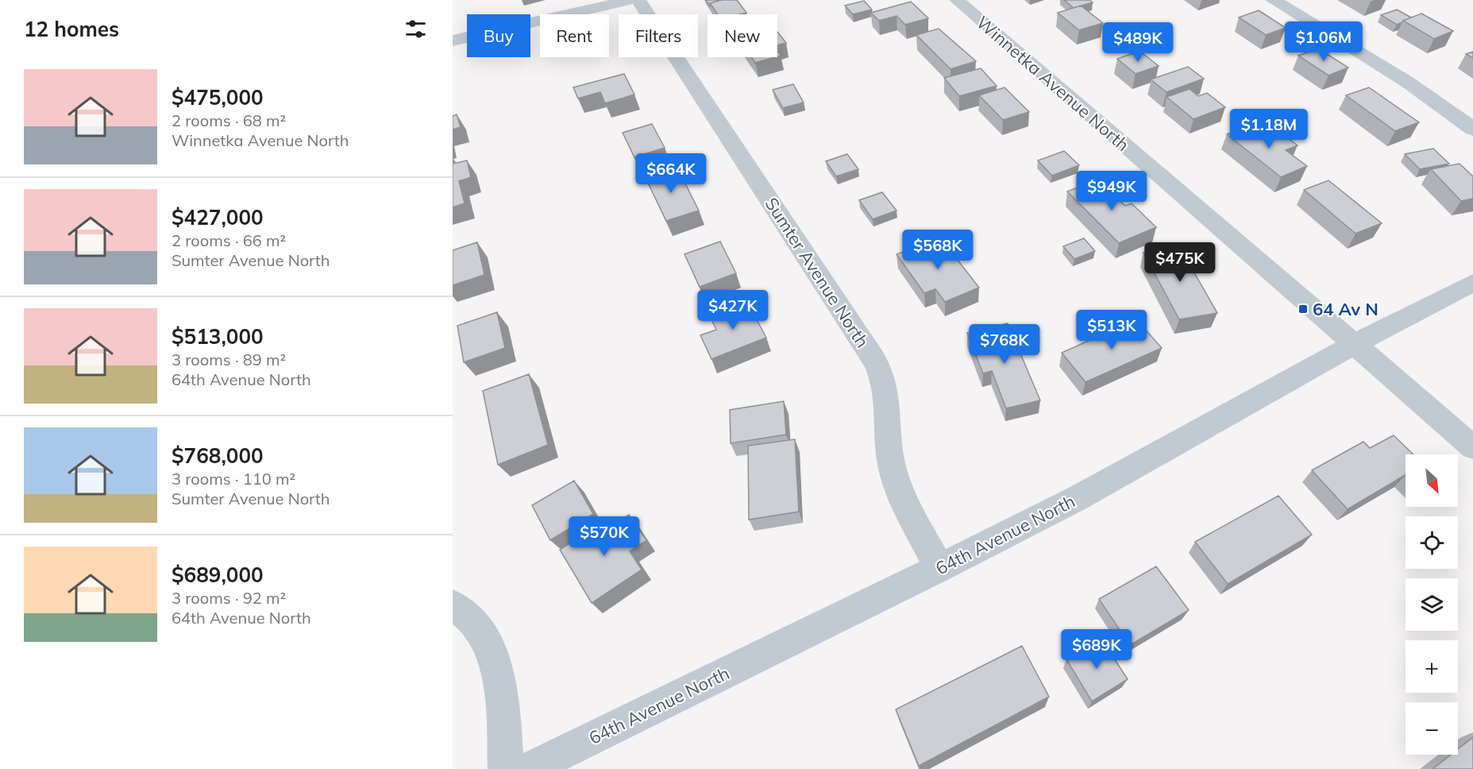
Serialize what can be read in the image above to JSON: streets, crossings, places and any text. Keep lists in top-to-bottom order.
{
  "streets": {
    "street": ["Winnetka Avenue North", "Sumter Avenue North", "64th Avenue North"]
  },
  "crossings": [
    ["Winnetka Avenue North", "64th Avenue North"],
    ["Sumter Avenue North", "64th Avenue North"]
  ],
  "places": {
    "transit": ["64 Av N"]
  },
  "north": "bottom right",
  "page": {
    "heading": "12 homes",
    "chip": [
      "Buy",
      "Rent",
      "Filters",
      "New"
    ],
    "price": [
      "$1.06M",
      "$489K",
      "$1.18M",
      "$664K",
      "$949K",
      "$568K",
      "$475K",
      "$427K",
      "$513K",
      "$768K",
      "$570K",
      "$689K"
    ],
    "list": [
      {
        "name": "$475,000",
        "note": "2 rooms · 68 m² · Winnetka Avenue North"
      },
      {
        "name": "$427,000",
        "note": "2 rooms · 66 m² · Sumter Avenue North"
      },
      {
        "name": "$513,000",
        "note": "3 rooms · 89 m² · 64th Avenue North"
      },
      {
        "name": "$768,000",
        "note": "3 rooms · 110 m² · Sumter Avenue North"
      },
      {
        "name": "$689,000",
        "note": "3 rooms · 92 m² · 64th Avenue North"
      }
    ],
    "map_buttons": ["+", "−"]
  }
}
